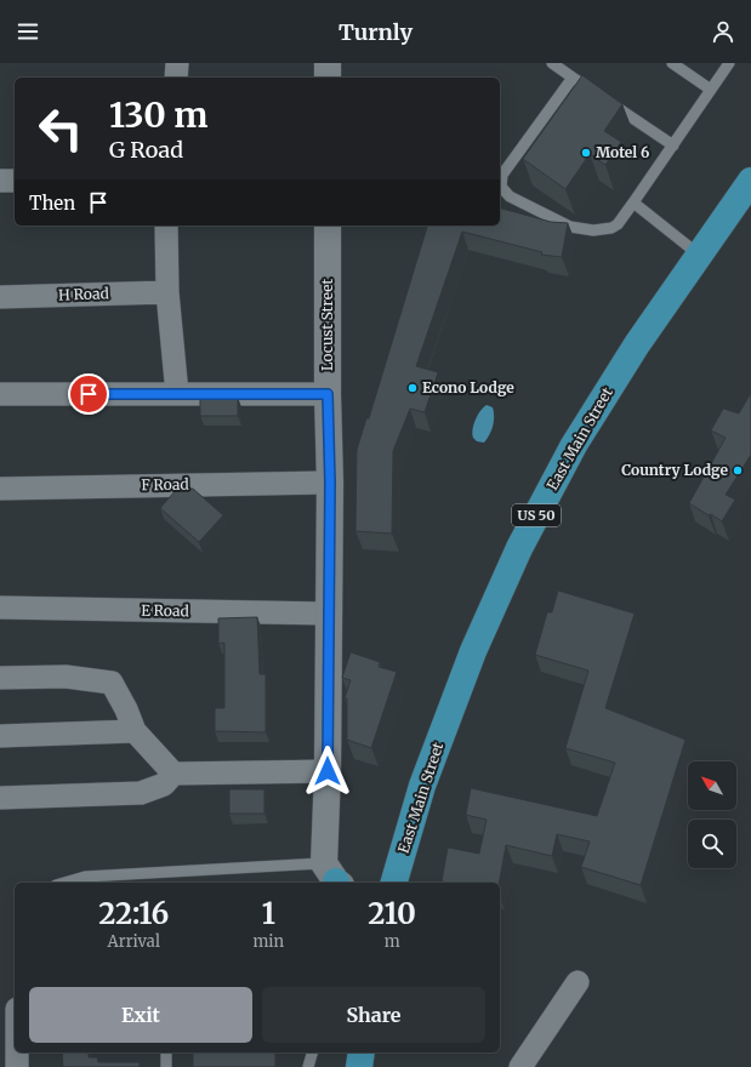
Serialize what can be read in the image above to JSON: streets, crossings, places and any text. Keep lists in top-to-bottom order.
{
  "streets": {
    "highway": ["East Main Street", "US 50"],
    "street": [
      "H Road",
      "Locust Street",
      "F Road",
      "E Road"
    ]
  },
  "crossings": [
    ["Locust Street", "F Road"],
    ["Locust Street", "E Road"]
  ],
  "places": ["Motel 6", "Econo Lodge", "Country Lodge"],
  "north": "top left",
  "page": {
    "header": "Turnly",
    "turn": ["130 m", "G Road"],
    "then": "Then",
    "eta": [
      "22:16",
      "Arrival",
      "1",
      "min",
      "210",
      "m"
    ],
    "buttons": ["Exit", "Share"]
  }
}
